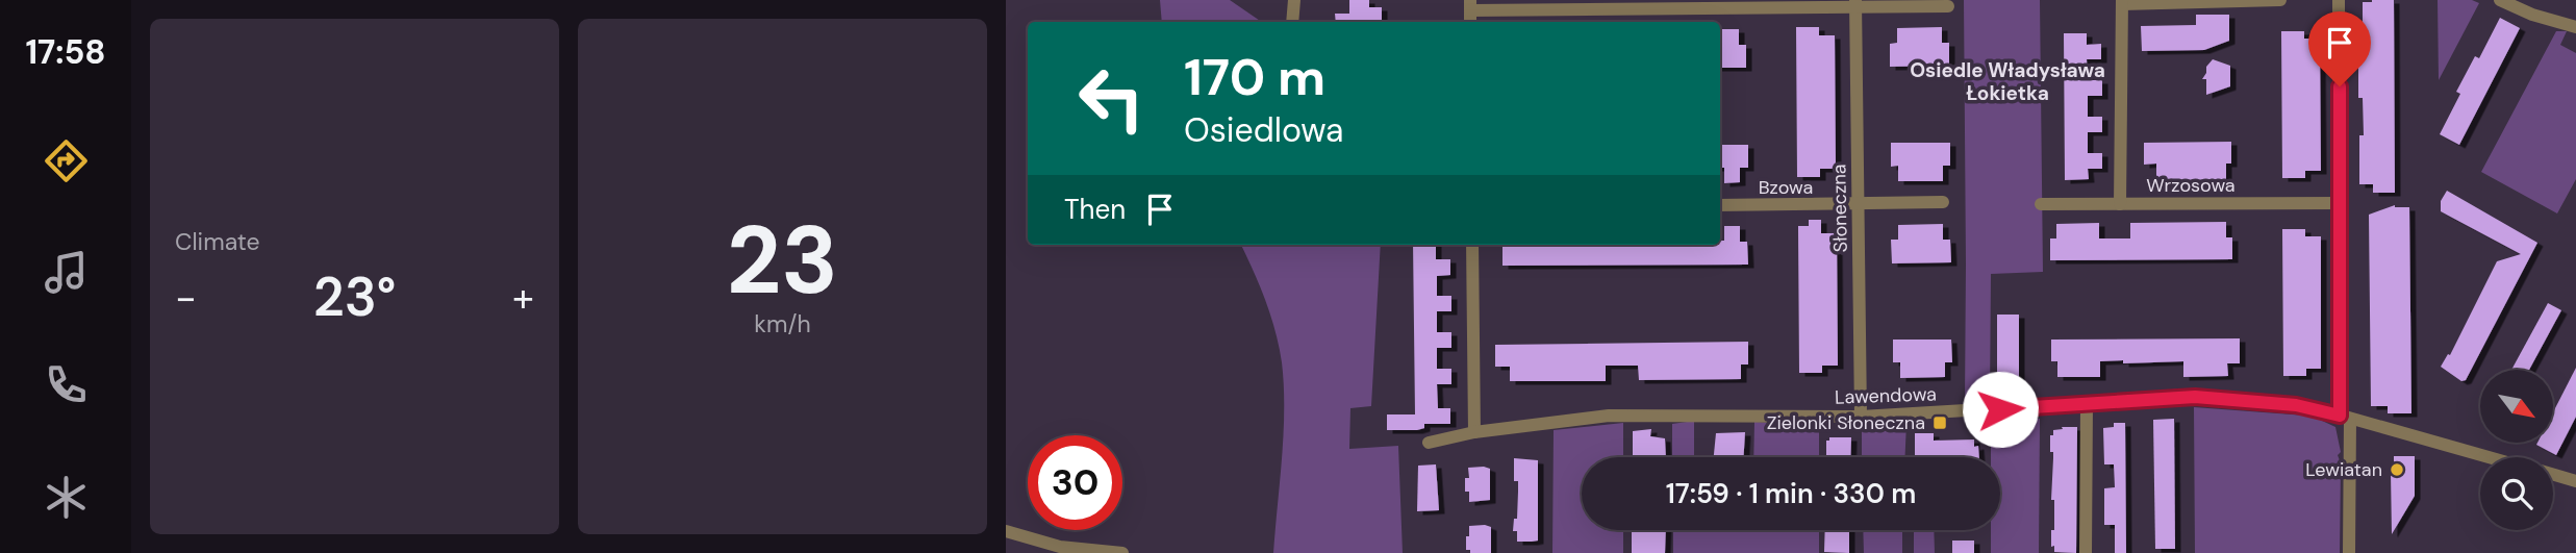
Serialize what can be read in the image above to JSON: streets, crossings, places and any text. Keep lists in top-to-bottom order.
{
  "streets": {
    "street": [
      "Wrzosowa",
      "Bzowa",
      "Słoneczna",
      "Lawendowa"
    ]
  },
  "crossings": [
    ["Bzowa", "Słoneczna"],
    ["Słoneczna", "Lawendowa"]
  ],
  "districts": ["Osiedle Władysława Łokietka"],
  "places": {
    "transit": ["Zielonki Słoneczna"],
    "other": ["Lewiatan"]
  },
  "north": "bottom right",
  "page": {
    "tabs": "17:58",
    "tile": [
      "Climate",
      ["23", "km/h"]
    ],
    "turn": ["170 m", "Osiedlowa"],
    "then": "Then",
    "heat": ["−", "23°", "+"],
    "limit": "30",
    "trip": "17:59 · 1 min · 330 m"
  }
}
